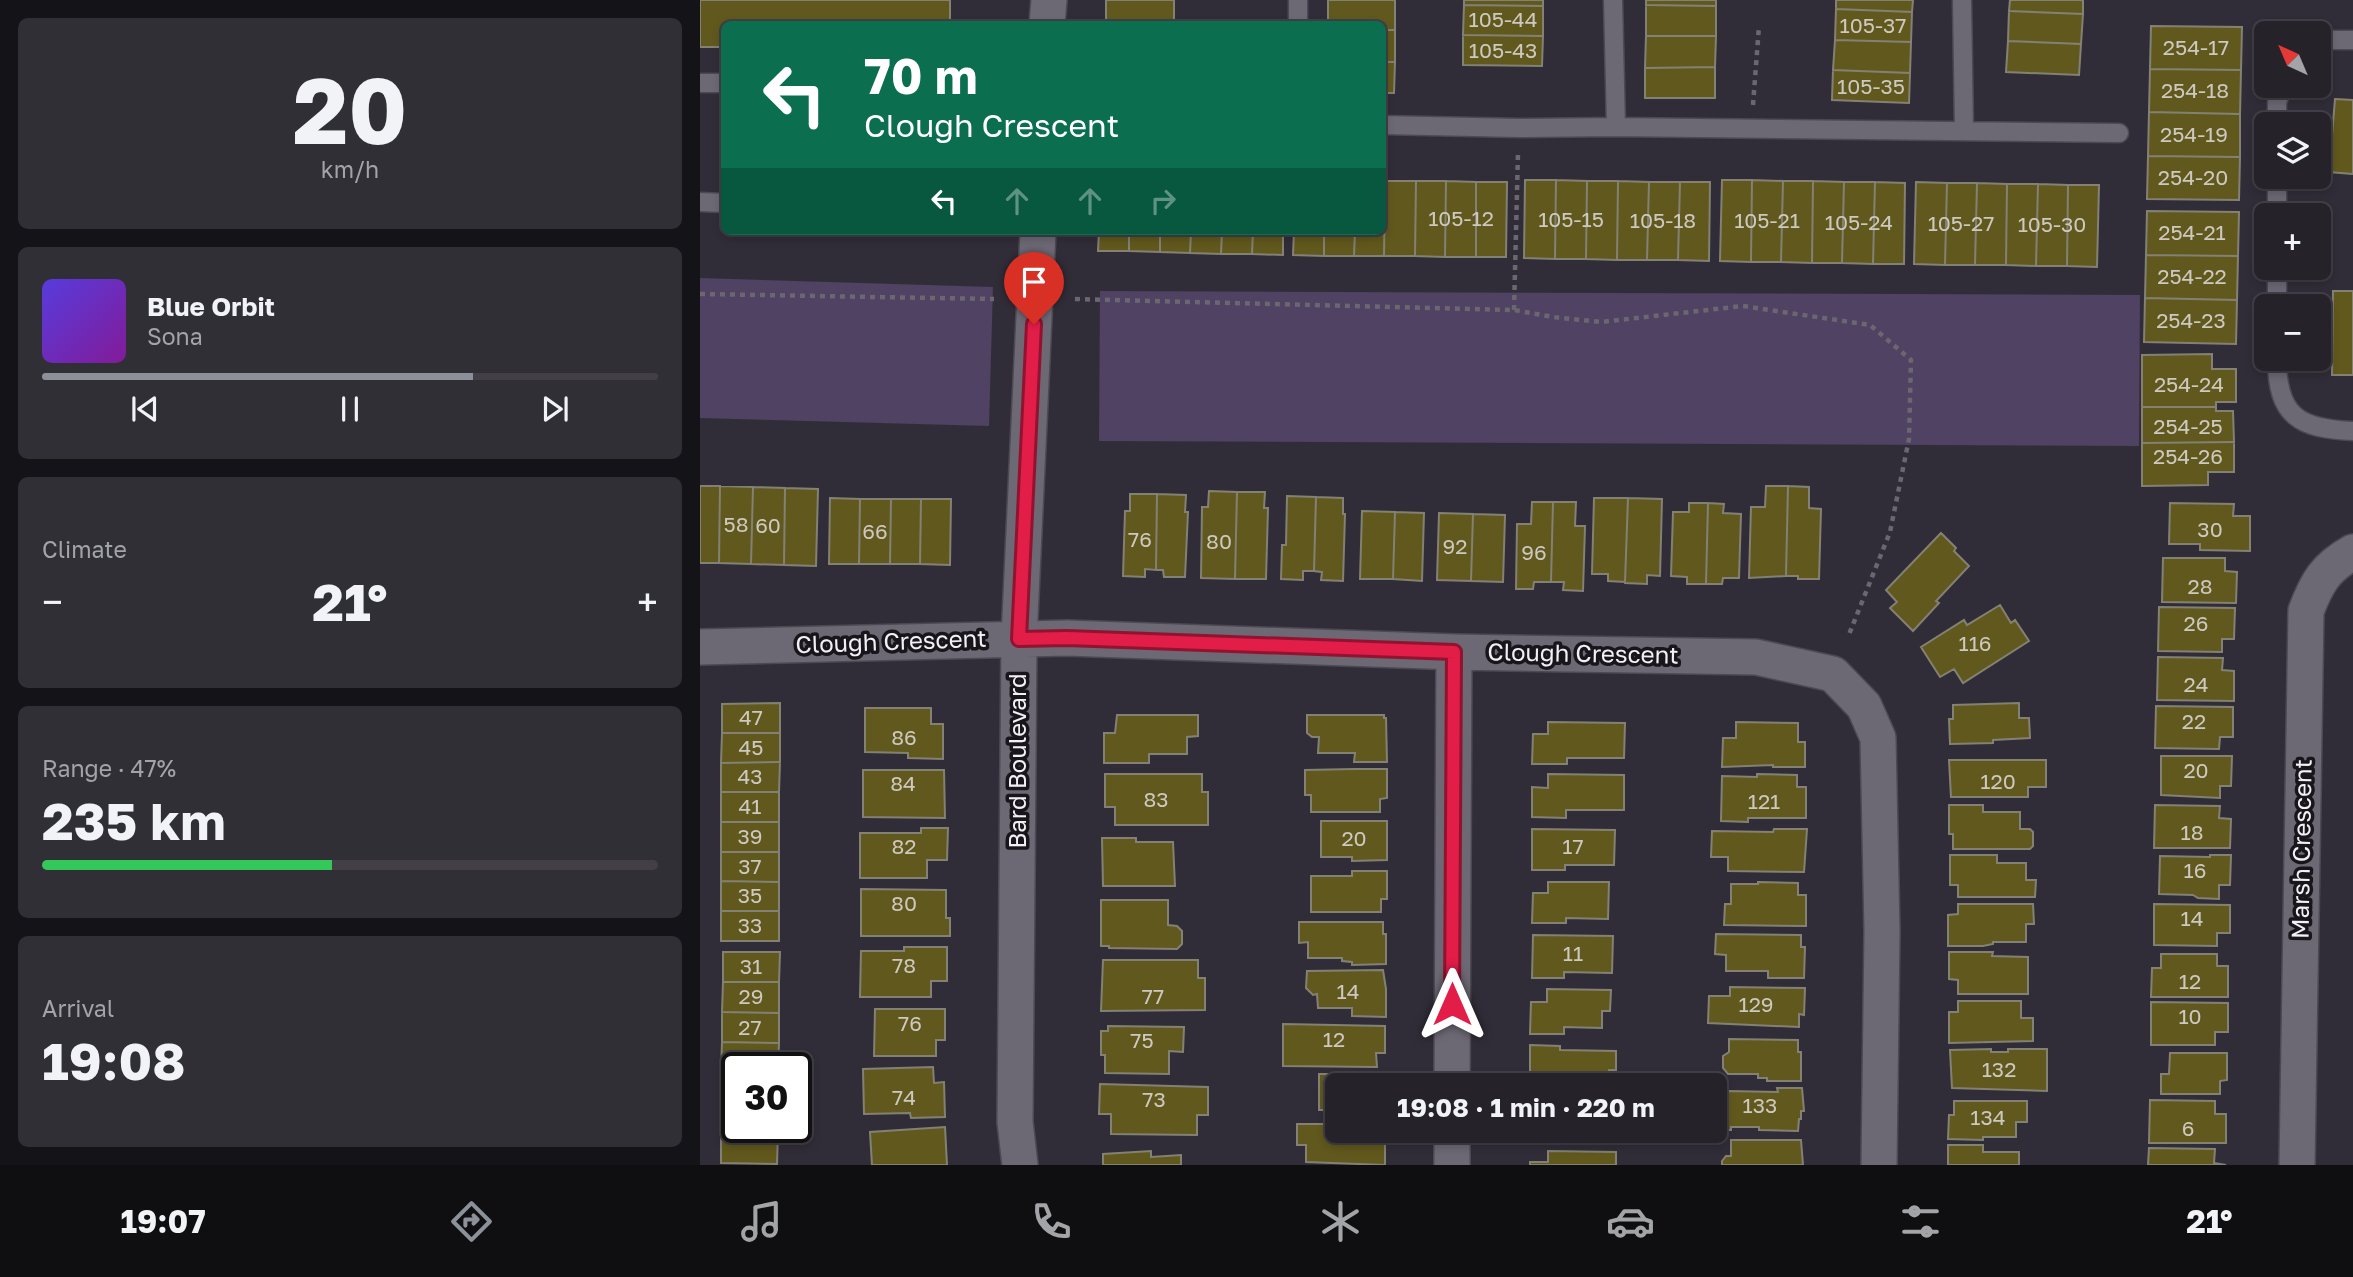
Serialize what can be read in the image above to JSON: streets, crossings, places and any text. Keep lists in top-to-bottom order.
{
  "streets": {
    "street": ["Clough Crescent", "Bard Boulevard", "Marsh Crescent"]
  },
  "crossings": [
    ["Clough Crescent", "Bard Boulevard"]
  ],
  "house_numbers": [
    "105-44",
    "105-37",
    "254-17",
    "105-43",
    "105-35",
    "254-18",
    "254-19",
    "254-20",
    "105-12",
    "105-15",
    "105-18",
    "105-21",
    "105-24",
    "105-27",
    "105-30",
    "254-21",
    "254-22",
    "254-23",
    "254-24",
    "254-25",
    "254-26",
    "58",
    "60",
    "30",
    "66",
    "76",
    "80",
    "92",
    "96",
    "28",
    "26",
    "116",
    "24",
    "47",
    "22",
    "86",
    "45",
    "20",
    "43",
    "120",
    "84",
    "83",
    "121",
    "41",
    "18",
    "39",
    "20",
    "82",
    "17",
    "37",
    "16",
    "35",
    "80",
    "14",
    "33",
    "11",
    "78",
    "31",
    "12",
    "14",
    "29",
    "77",
    "129",
    "10",
    "76",
    "27",
    "12",
    "75",
    "132",
    "74",
    "73",
    "133",
    "134",
    "6"
  ],
  "north": "top left",
  "page": {
    "tile": [
      ["20", "km/h"],
      "Climate",
      ["Range · 47%", "235 km"],
      ["Arrival", "19:08"]
    ],
    "map_buttons": ["+", "−"],
    "turn": ["70 m", "Clough Crescent"],
    "song": ["Blue Orbit", "Sona"],
    "heat": ["−", "21°", "+"],
    "limit": "30",
    "trip": "19:08 · 1 min · 220 m",
    "tabs": ["19:07", "21°"]
  }
}
